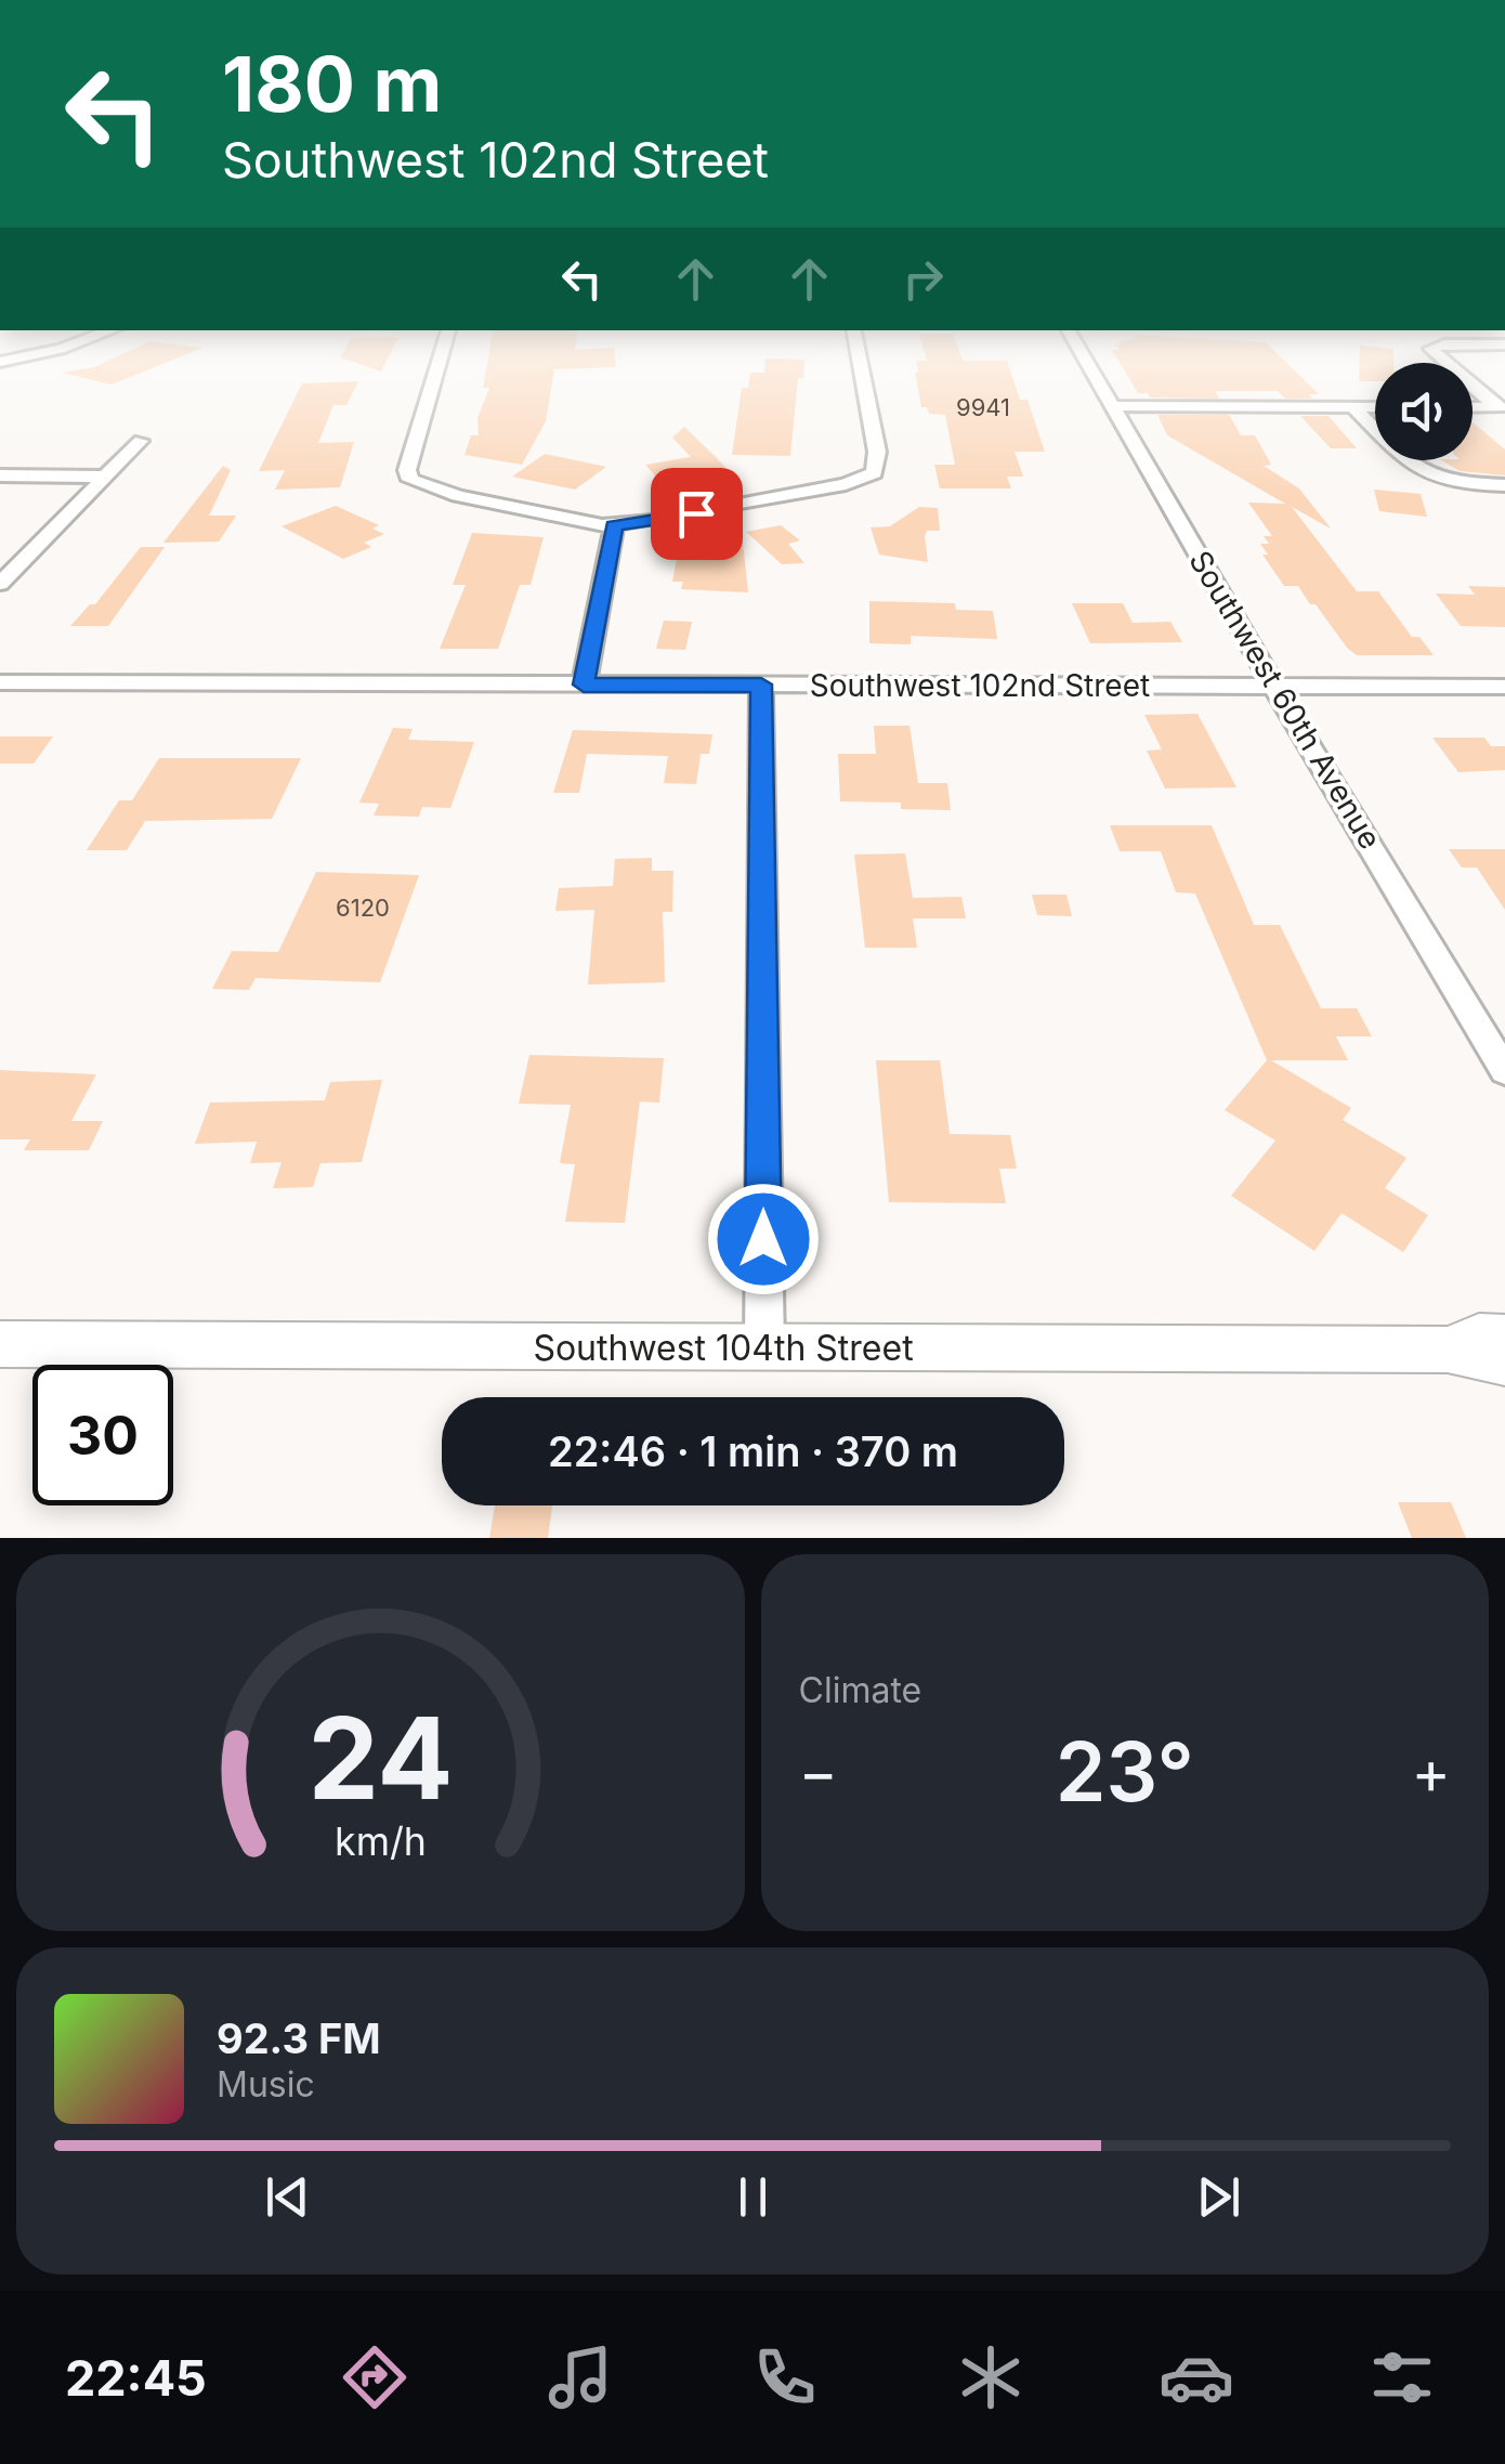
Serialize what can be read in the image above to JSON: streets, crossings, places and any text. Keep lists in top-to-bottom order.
{
  "streets": {
    "street": ["Southwest 102nd Street", "Southwest 60th Avenue", "Southwest 104th Street"]
  },
  "crossings": [
    ["Southwest 102nd Street", "Southwest 60th Avenue"]
  ],
  "house_numbers": ["9941", "6120"],
  "page": {
    "turn": ["180 m", "Southwest 102nd Street"],
    "limit": "30",
    "trip": "22:46 · 1 min · 370 m",
    "tile": "Climate",
    "heat": ["−", "23°", "+"],
    "song": ["92.3 FM", "Music"],
    "tabs": "22:45",
    "gauge": ["24", "km/h"]
  }
}
